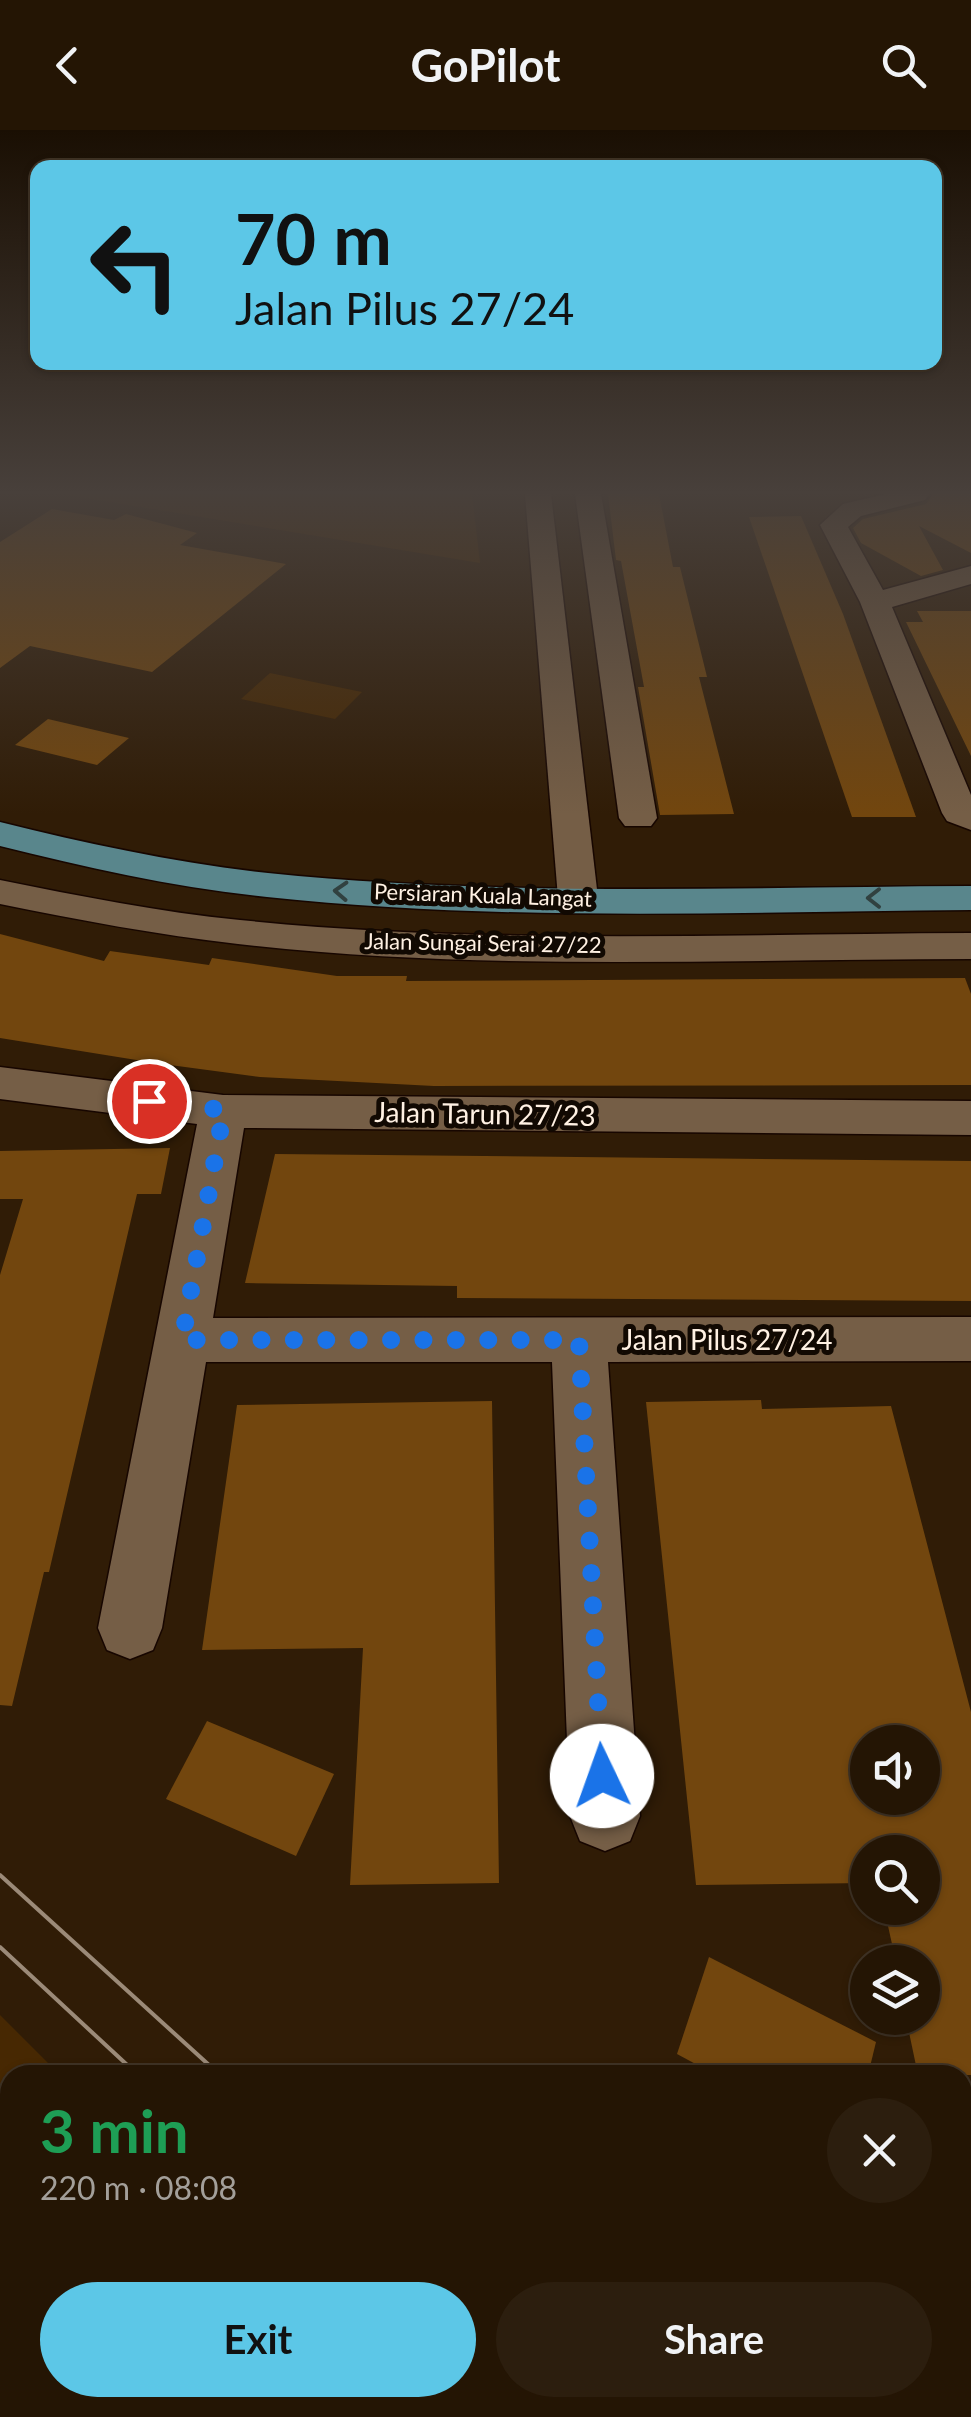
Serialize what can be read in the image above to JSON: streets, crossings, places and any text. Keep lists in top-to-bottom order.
{
  "streets": {
    "main road": ["Persiaran Kuala Langat"],
    "street": ["Jalan Sungai Serai 27/22", "Jalan Tarun 27/23", "Jalan Pilus 27/24"]
  },
  "page": {
    "header": "GoPilot",
    "turn": ["70 m", "Jalan Pilus 27/24"],
    "heading": ["3 min", "220 m · 08:08"],
    "buttons": ["Exit", "Share"]
  }
}
